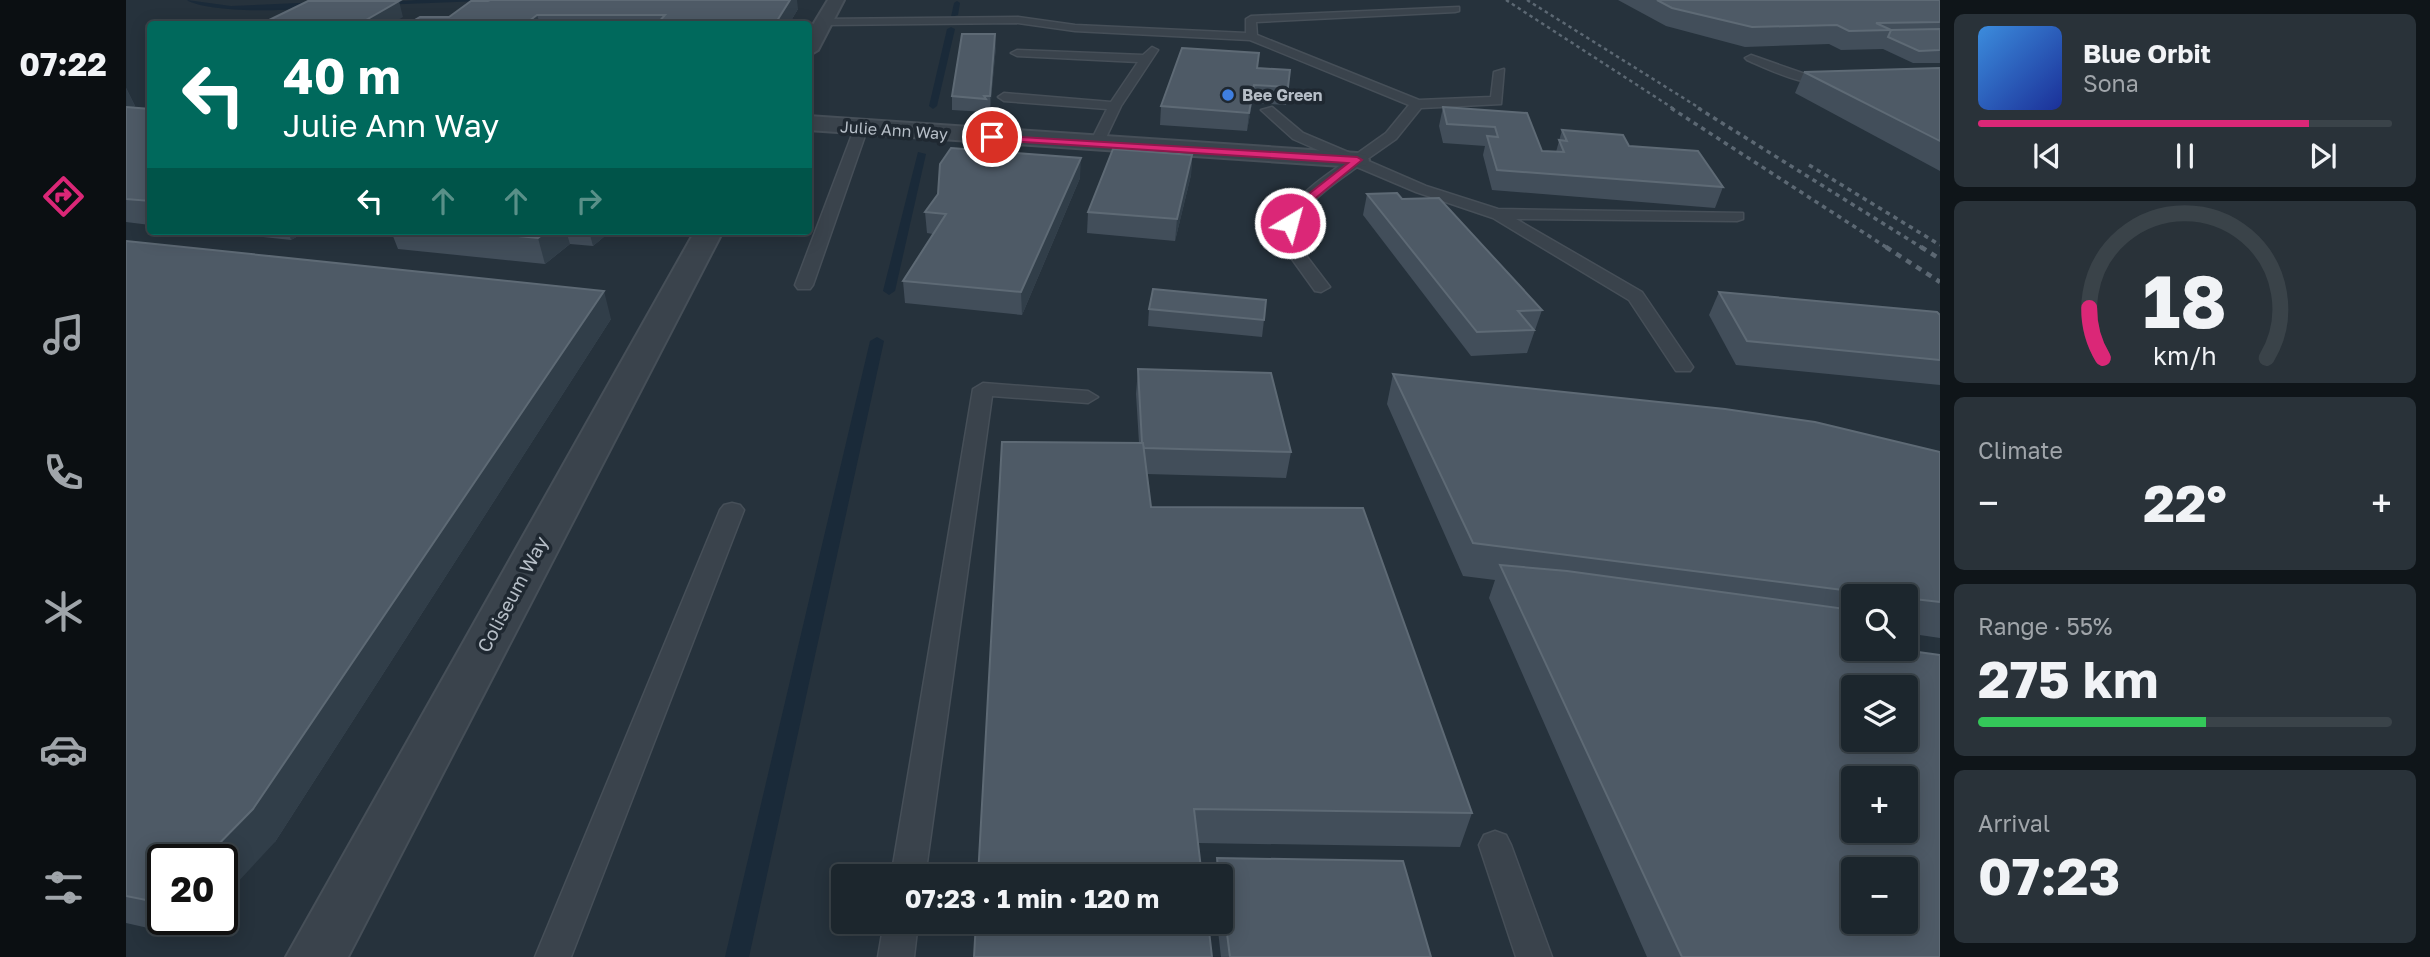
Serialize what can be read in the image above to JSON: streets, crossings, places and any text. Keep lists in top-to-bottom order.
{
  "streets": {
    "street": ["Julie Ann Way", "Coliseum Way"]
  },
  "places": ["Bee Green"],
  "page": {
    "tabs": "07:22",
    "turn": ["40 m", "Julie Ann Way"],
    "song": ["Blue Orbit", "Sona"],
    "tile": [
      "Climate",
      ["Range · 55%", "275 km"],
      ["Arrival", "07:23"]
    ],
    "heat": ["−", "22°", "+"],
    "map_buttons": ["+", "−"],
    "limit": "20",
    "trip": "07:23 · 1 min · 120 m",
    "gauge": ["18", "km/h"]
  }
}
